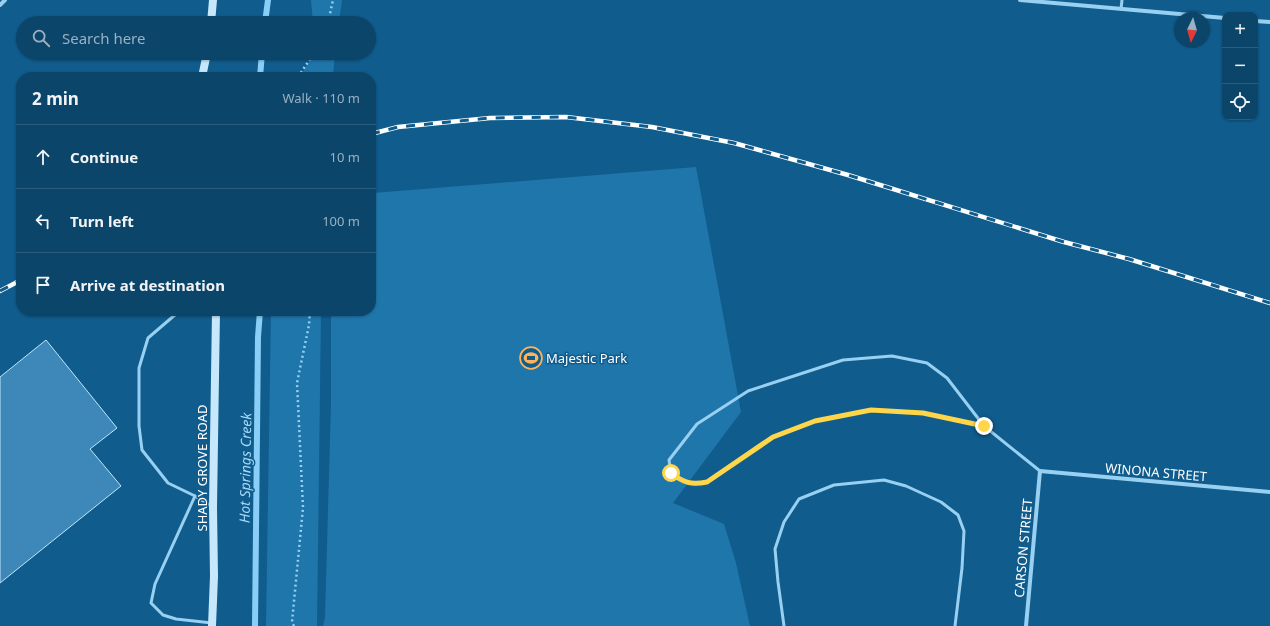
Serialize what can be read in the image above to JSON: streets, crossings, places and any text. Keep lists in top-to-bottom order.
{
  "streets": {
    "street": ["SHADY GROVE ROAD", "WINONA STREET", "CARSON STREET"]
  },
  "crossings": [
    ["WINONA STREET", "CARSON STREET"]
  ],
  "water": ["Hot Springs Creek"],
  "places": {
    "sports": ["Majestic Park"]
  },
  "north": "bottom",
  "page": {
    "map_buttons": ["+", "−"],
    "search": "Search here",
    "heading": ["2 min", "Walk · 110 m"],
    "list": [
      ["Continue", "10 m"],
      ["Turn left", "100 m"],
      "Arrive at destination"
    ]
  }
}
